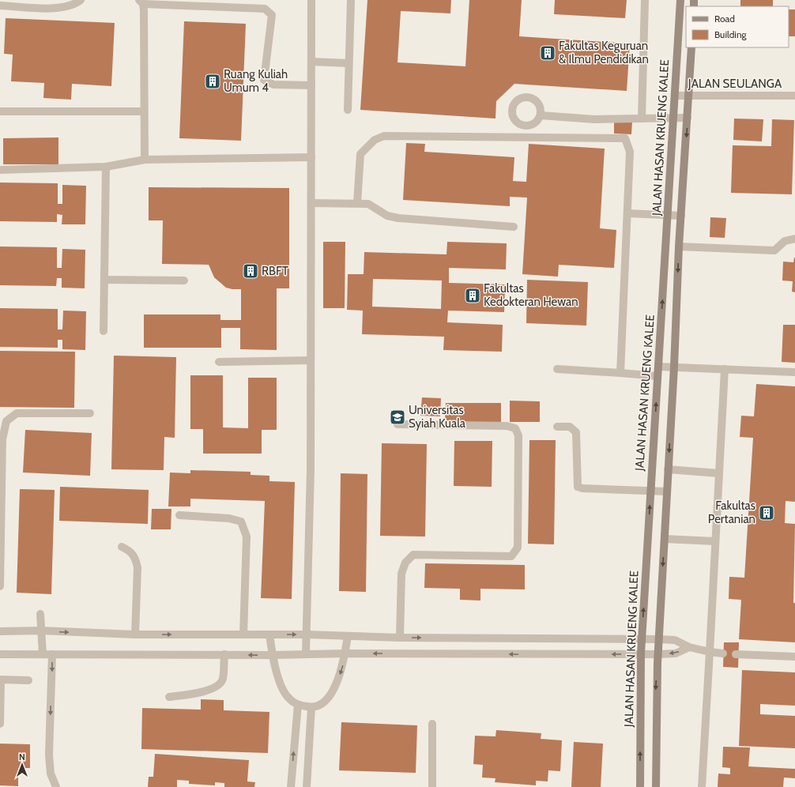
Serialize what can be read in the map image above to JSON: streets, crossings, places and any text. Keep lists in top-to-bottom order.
{
  "streets": {
    "street": ["JALAN SEULANGA", "JALAN HASAN KRUENG KALEE"]
  },
  "crossings": [
    ["JALAN SEULANGA", "JALAN HASAN KRUENG KALEE"]
  ],
  "places": {
    "building": [
      "Fakultas Keguruan & Ilmu Pendidikan",
      "Ruang Kuliah Umum 4",
      "RBFT",
      "Fakultas Kedokteran Hewan",
      "Fakultas Pertanian"
    ],
    "school or university": ["Universitas Syiah Kuala"]
  },
  "legend": ["Road", "Building"],
  "north": "top"
}
